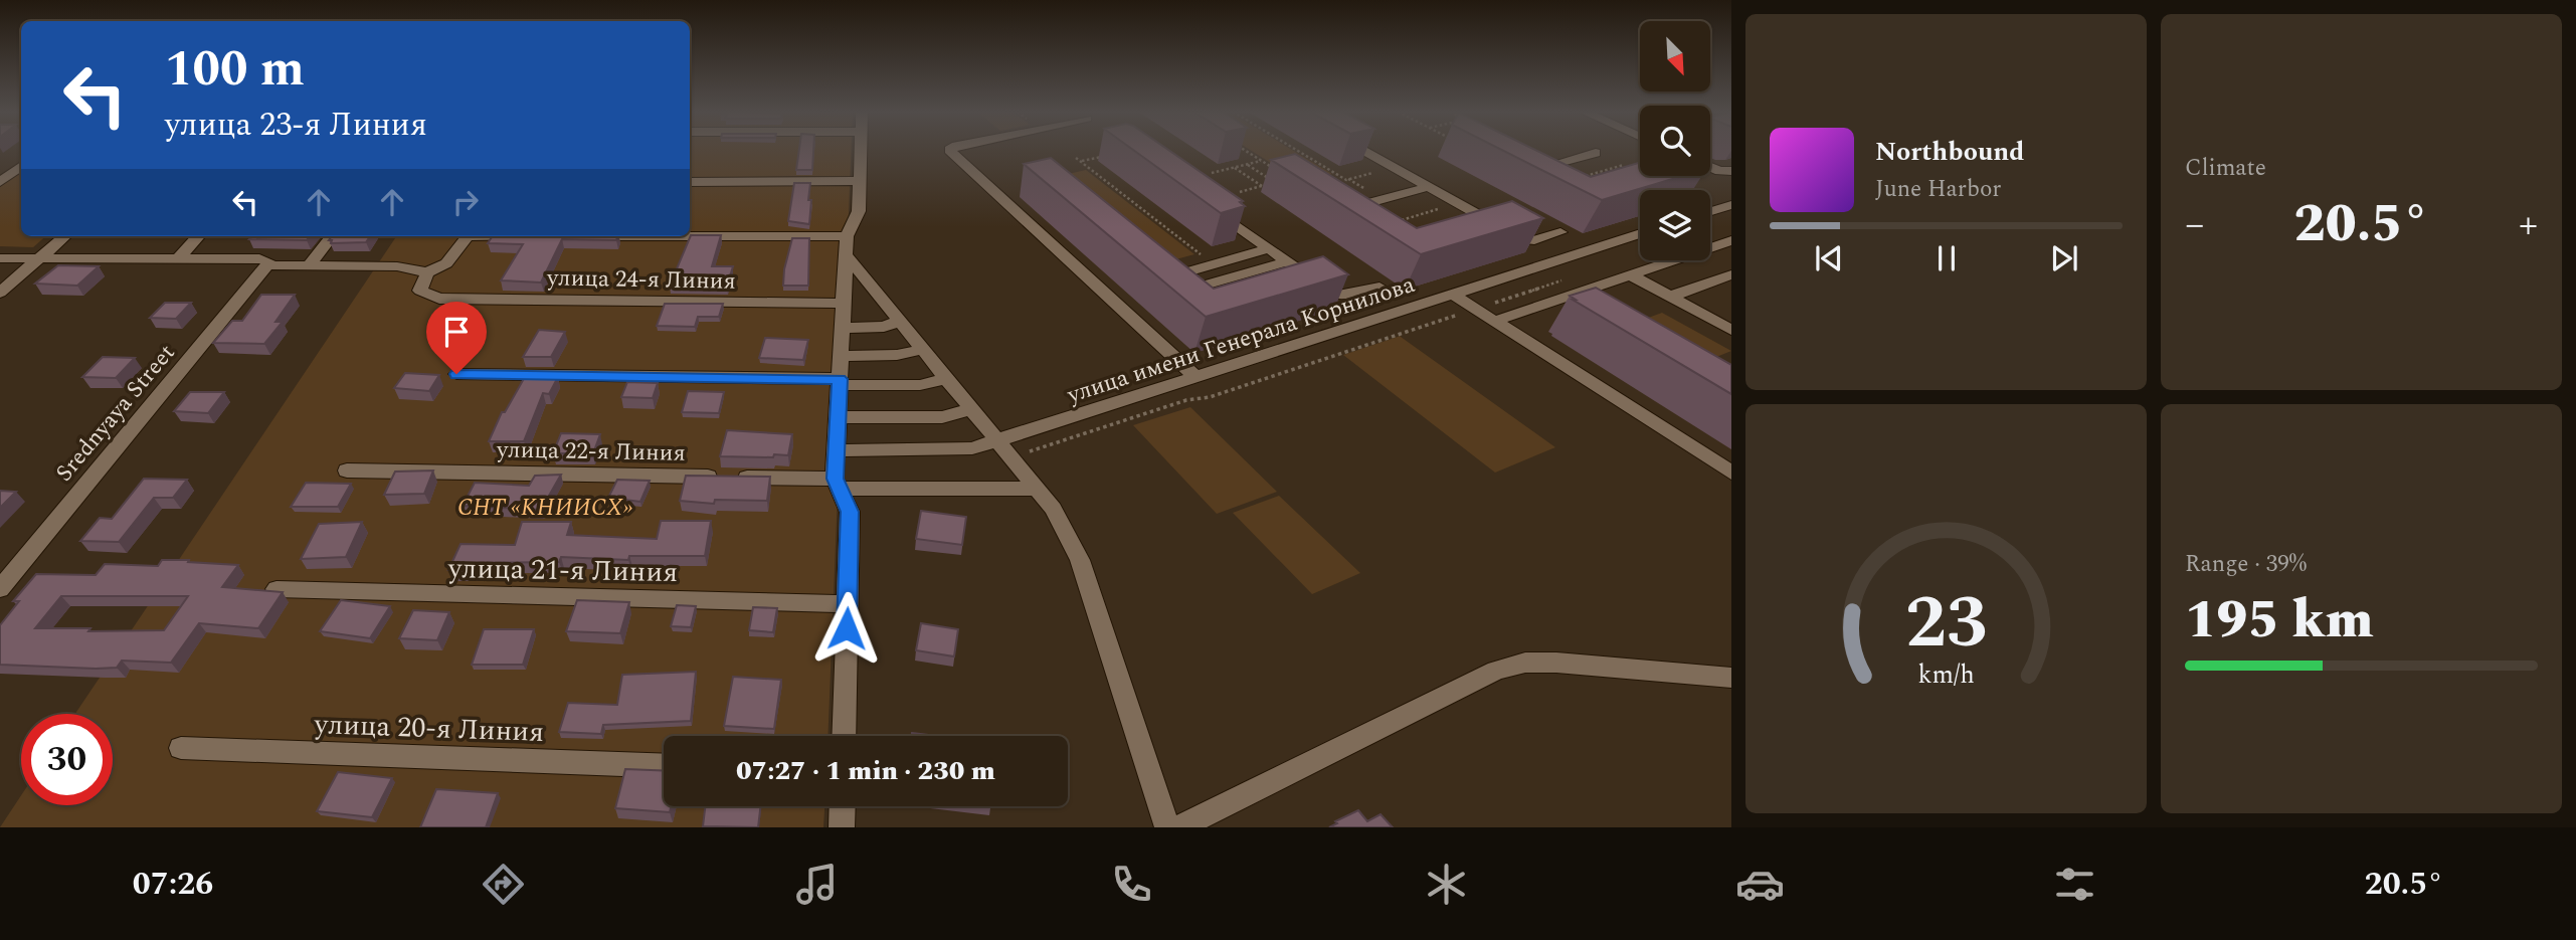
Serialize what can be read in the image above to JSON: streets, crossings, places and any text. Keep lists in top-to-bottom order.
{
  "streets": {
    "street": [
      "улица 24-я Линия",
      "улица имени Генерала Корнилова",
      "Srednyaya Street",
      "улица 22-я Линия",
      "улица 21-я Линия",
      "улица 20-я Линия"
    ]
  },
  "parks": ["СНТ «КНИИСХ»"],
  "north": "bottom right",
  "page": {
    "tile": [
      "Climate",
      ["Range · 39%", "195 km"]
    ],
    "turn": ["100 m", "улица 23-я Линия"],
    "song": ["Northbound", "June Harbor"],
    "heat": ["−", "20.5°", "+"],
    "limit": "30",
    "trip": "07:27 · 1 min · 230 m",
    "tabs": ["07:26", "20.5°"],
    "gauge": ["23", "km/h"]
  }
}
